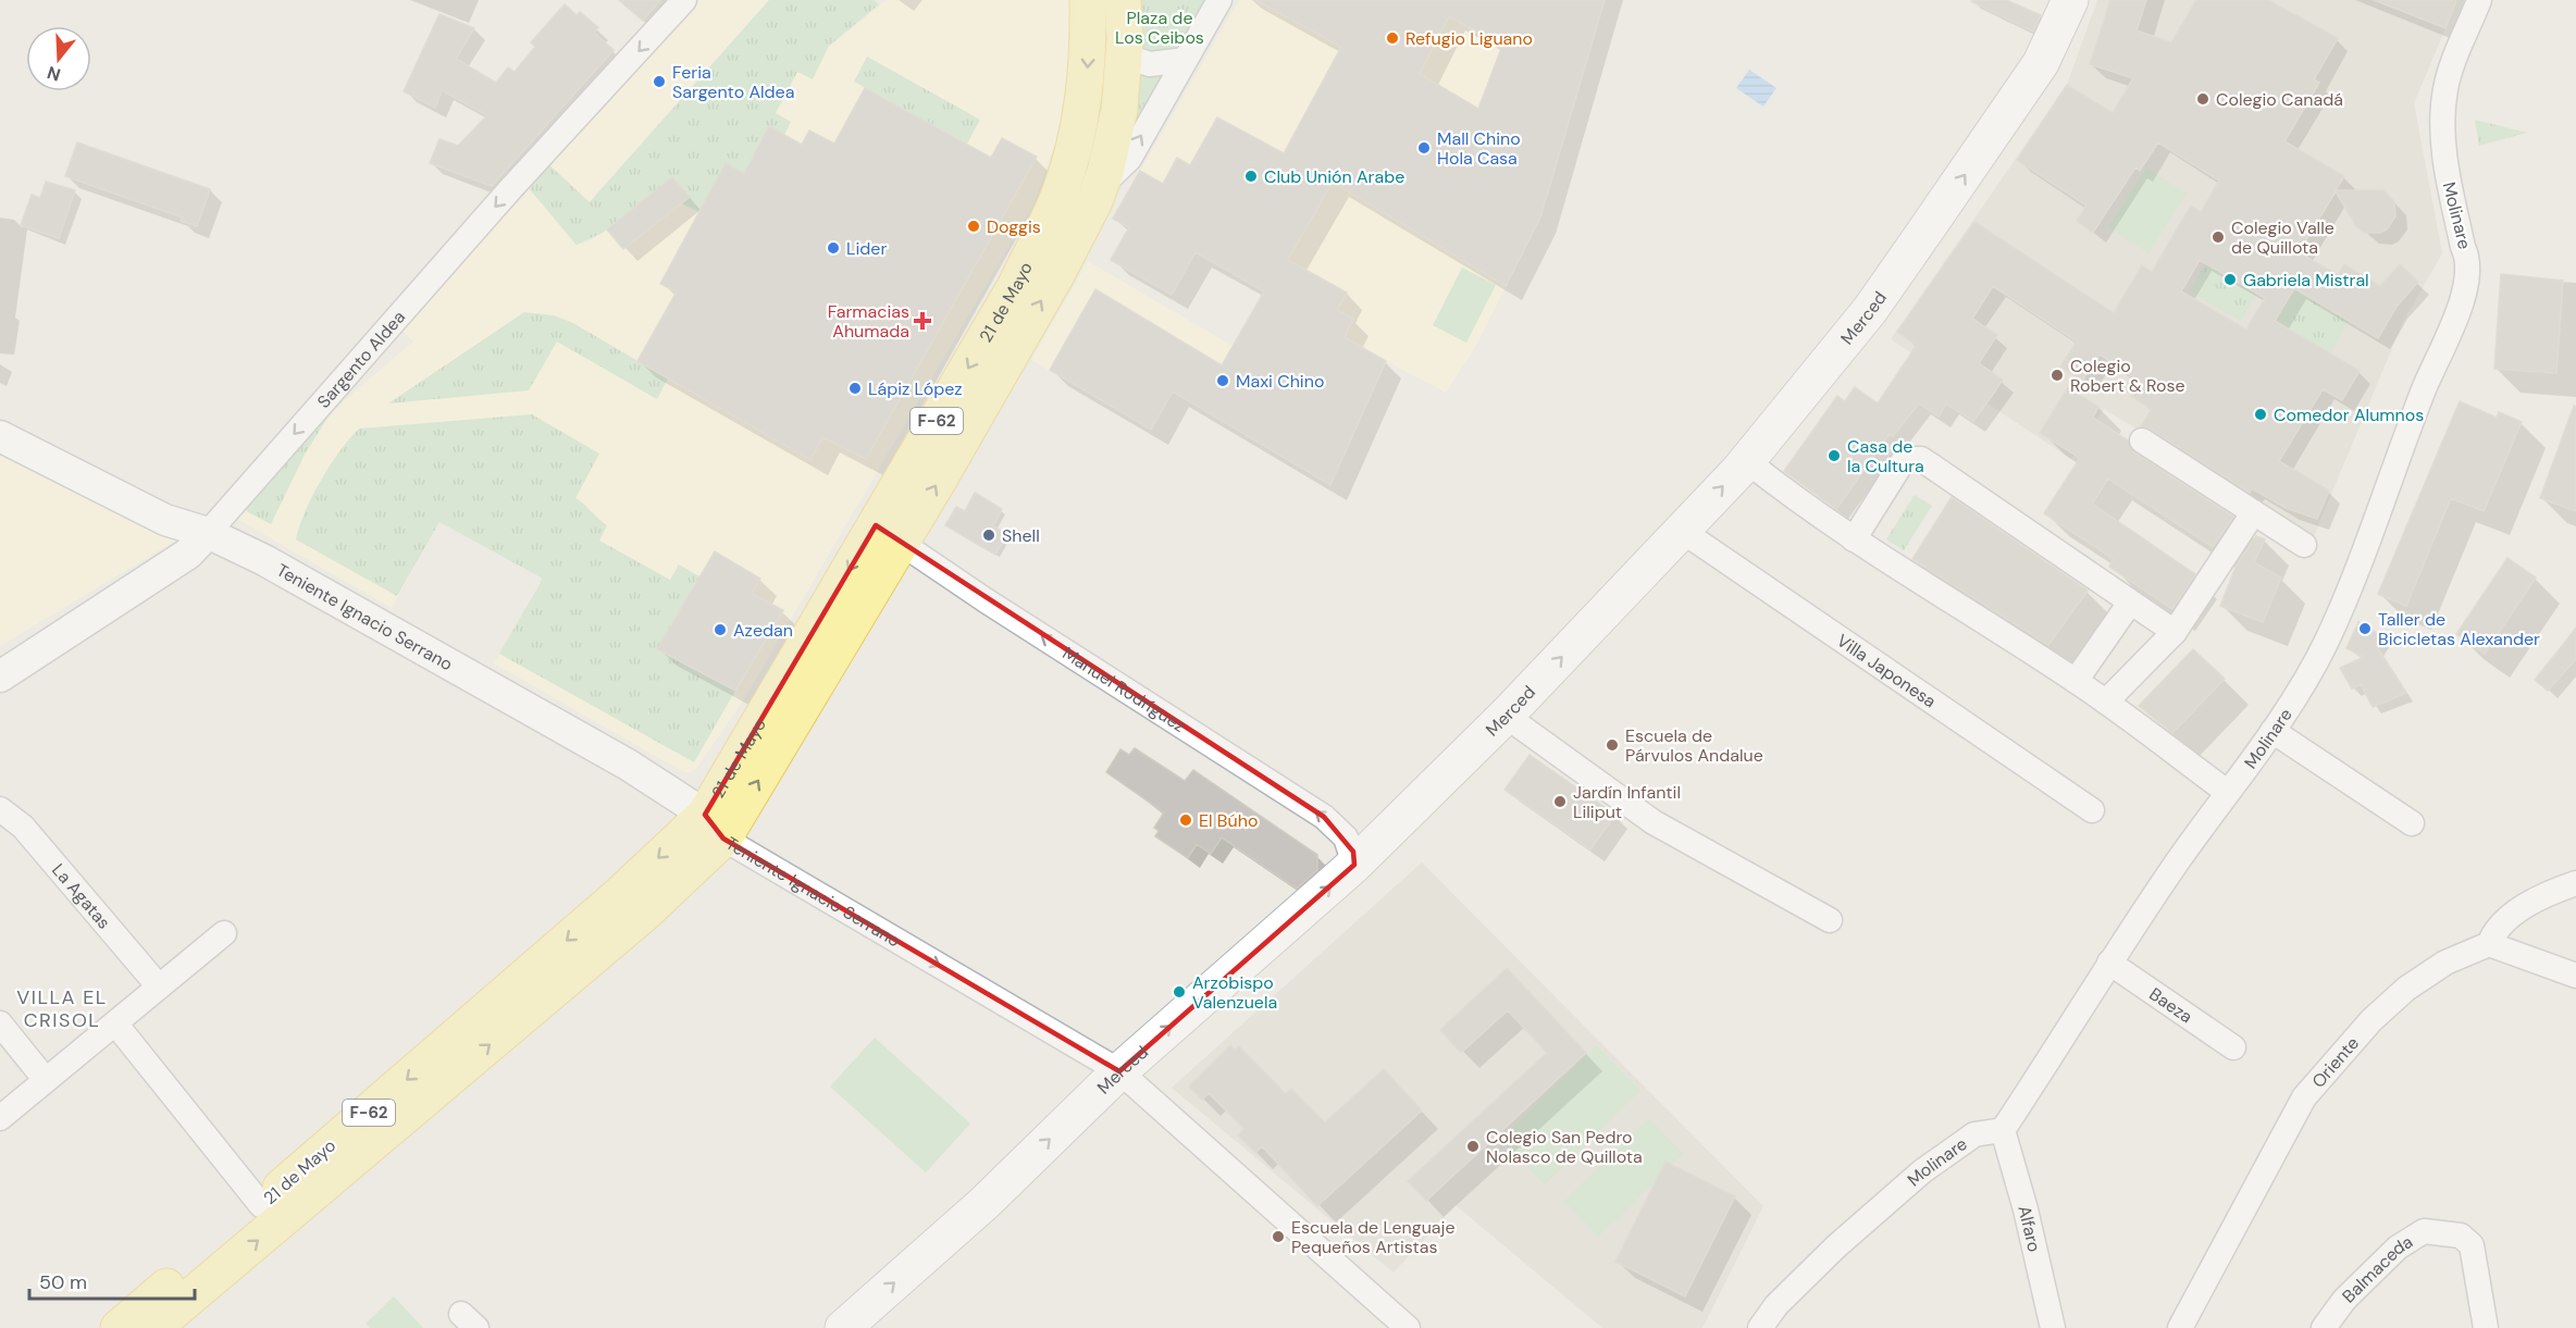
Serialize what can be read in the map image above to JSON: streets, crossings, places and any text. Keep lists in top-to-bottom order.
{
  "streets": {
    "main road": ["21 de Mayo", "Merced", "F-62"],
    "street": [
      "Molinare",
      "Sargento Aldea",
      "Teniente Ignacio Serrano",
      "Villa Japonesa",
      "Manuel Rodríguez",
      "La Agatas",
      "Baeza",
      "Oriente",
      "Alfaro",
      "Balmaceda"
    ]
  },
  "crossings": [
    ["Molinare", "Baeza"],
    ["Molinare", "Alfaro"],
    ["21 de Mayo", "Teniente Ignacio Serrano"],
    ["21 de Mayo", "Manuel Rodríguez"],
    ["Merced", "Teniente Ignacio Serrano"],
    ["Merced", "Villa Japonesa"],
    ["Merced", "Manuel Rodríguez"],
    ["Sargento Aldea", "Teniente Ignacio Serrano"]
  ],
  "one_way": ["Merced", "Sargento Aldea", "Manuel Rodríguez"],
  "districts": ["VILLA EL CRISOL"],
  "parks": ["Plaza de Los Ceibos"],
  "places": {
    "other": [
      "Refugio Liguano",
      "Feria Sargento Aldea",
      "Colegio Canadá",
      "Mall Chino Hola Casa",
      "Club Unión Arabe",
      "Doggis",
      "Colegio Valle de Quillota",
      "Lider",
      "Gabriela Mistral",
      "Colegio Robert & Rose",
      "Maxi Chino",
      "Lápiz López",
      "Comedor Alumnos",
      "Casa de la Cultura",
      "Shell",
      "Taller de Bicicletas Alexander",
      "Azedan",
      "Escuela de Párvulos Andalue",
      "Jardín Infantil Liliput",
      "El Búho",
      "Arzobispo Valenzuela",
      "Colegio San Pedro Nolasco de Quillota",
      "Escuela de Lenguaje Pequeños Artistas"
    ],
    "health": ["Farmacias Ahumada"]
  },
  "scale_bar": "50 m",
  "north": "bottom"
}
